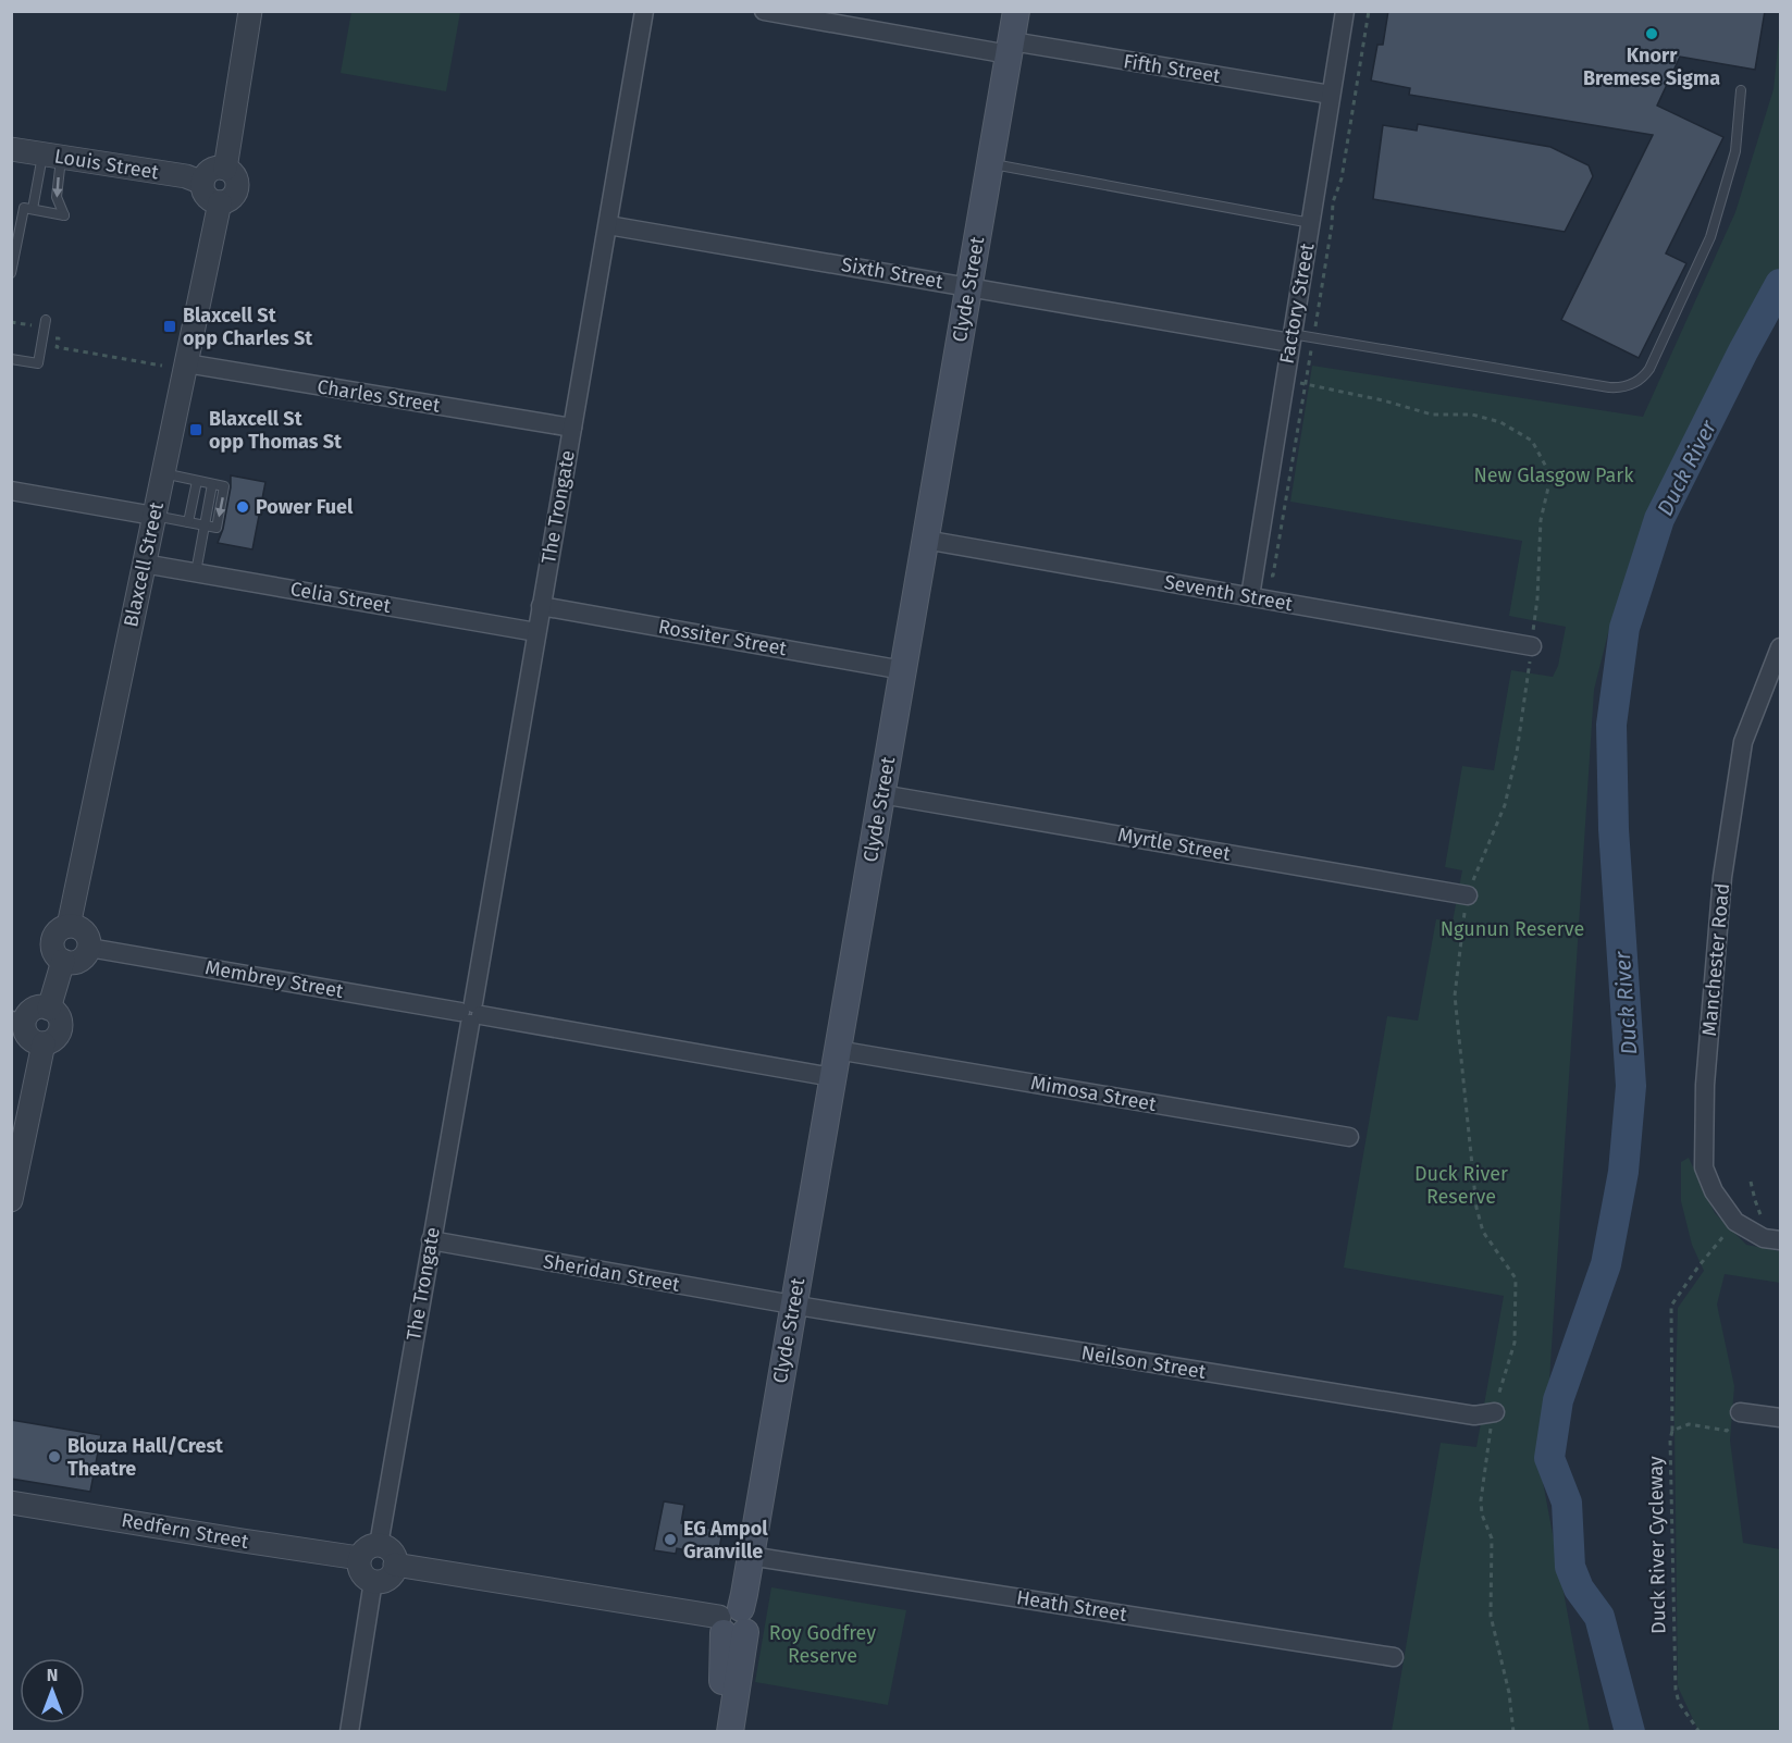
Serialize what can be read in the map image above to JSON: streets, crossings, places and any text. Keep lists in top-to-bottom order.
{
  "streets": {
    "main road": ["Clyde Street"],
    "street": [
      "Fifth Street",
      "Louis Street",
      "Sixth Street",
      "Factory Street",
      "Charles Street",
      "The Trongate",
      "Blaxcell Street",
      "Seventh Street",
      "Celia Street",
      "Rossiter Street",
      "Myrtle Street",
      "Manchester Road",
      "Membrey Street",
      "Mimosa Street",
      "Sheridan Street",
      "Neilson Street",
      "Redfern Street",
      "Heath Street"
    ],
    "path": ["Duck River Cycleway"]
  },
  "crossings": [
    ["Fifth Street", "Clyde Street"],
    ["Fifth Street", "Factory Street"],
    ["Louis Street", "Blaxcell Street"],
    ["Sixth Street", "Clyde Street"],
    ["Sixth Street", "Factory Street"],
    ["Sixth Street", "The Trongate"],
    ["Clyde Street", "Seventh Street"],
    ["Clyde Street", "Rossiter Street"],
    ["Clyde Street", "Myrtle Street"],
    ["Clyde Street", "Membrey Street"],
    ["Clyde Street", "Mimosa Street"],
    ["Clyde Street", "Sheridan Street"],
    ["Clyde Street", "Neilson Street"],
    ["Clyde Street", "Heath Street"],
    ["Factory Street", "Seventh Street"],
    ["Charles Street", "The Trongate"],
    ["Charles Street", "Blaxcell Street"],
    ["The Trongate", "Celia Street"],
    ["The Trongate", "Rossiter Street"],
    ["The Trongate", "Membrey Street"],
    ["The Trongate", "Sheridan Street"],
    ["The Trongate", "Redfern Street"],
    ["Blaxcell Street", "Celia Street"],
    ["Blaxcell Street", "Membrey Street"],
    ["Sheridan Street", "Neilson Street"]
  ],
  "water": ["Duck River"],
  "parks": [
    "New Glasgow Park",
    "Ngunun Reserve",
    "Duck River Reserve",
    "Roy Godfrey Reserve"
  ],
  "places": {
    "other": [
      "Knorr Bremese Sigma",
      "Power Fuel",
      "Blouza Hall/Crest Theatre",
      "EG Ampol Granville"
    ],
    "transit": ["Blaxcell St opp Charles St", "Blaxcell St opp Thomas St"]
  },
  "north": "top"
}
